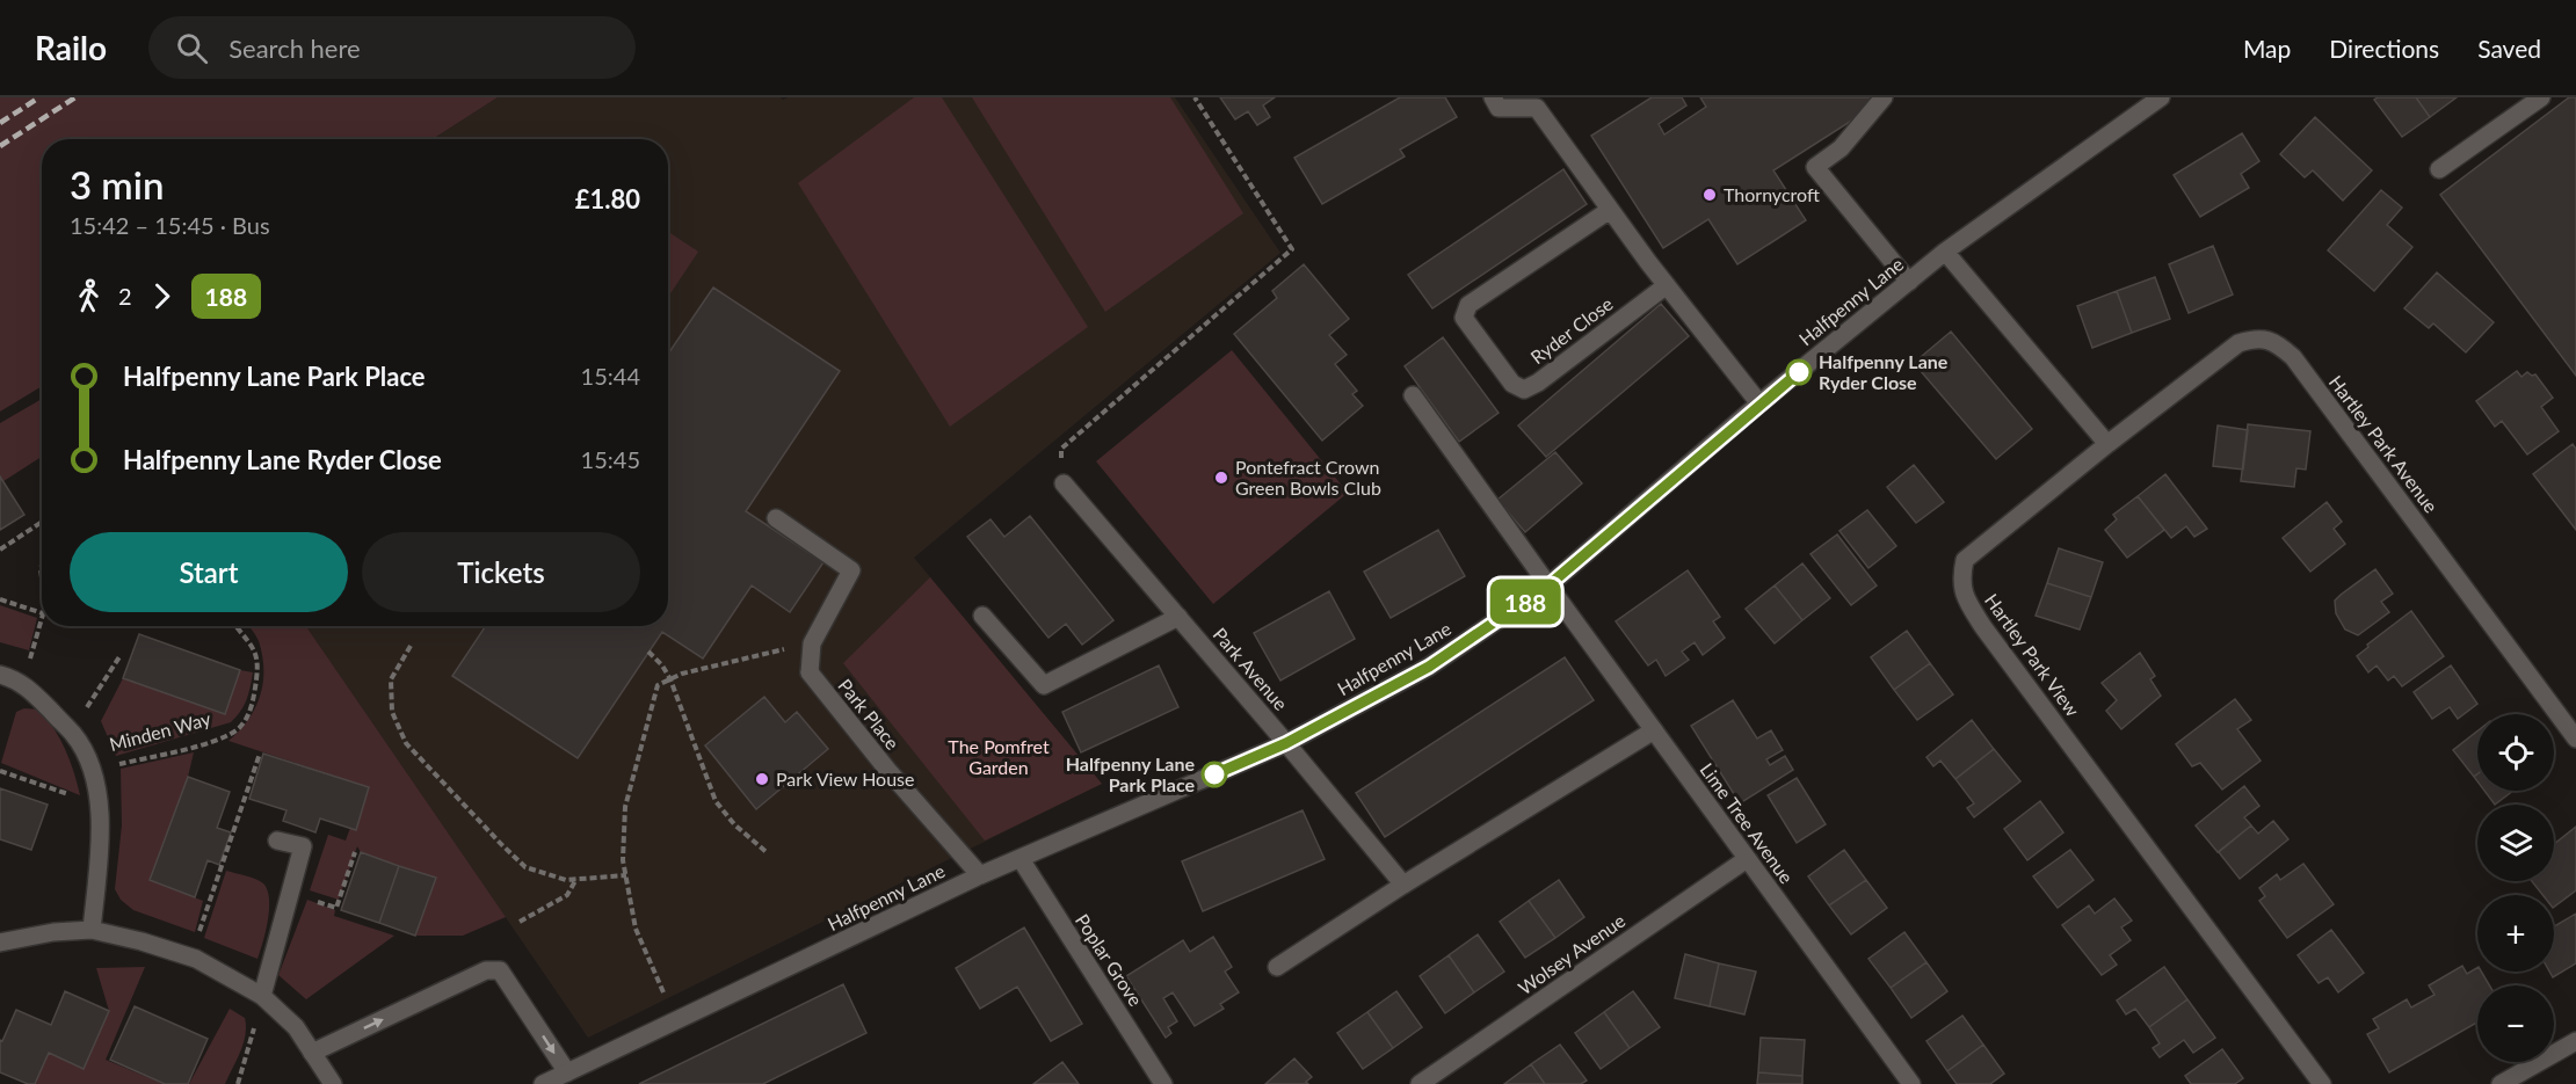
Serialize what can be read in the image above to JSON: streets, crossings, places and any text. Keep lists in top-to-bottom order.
{
  "streets": {
    "street": [
      "Halfpenny Lane",
      "Ryder Close",
      "Hartley Park Avenue",
      "Hartley Park View",
      "Park Avenue",
      "Park Place",
      "Minden Way",
      "Lime Tree Avenue",
      "Wolsey Avenue",
      "Poplar Grove"
    ]
  },
  "crossings": [
    ["Halfpenny Lane", "Park Avenue"],
    ["Halfpenny Lane", "Park Place"],
    ["Halfpenny Lane", "Lime Tree Avenue"],
    ["Halfpenny Lane", "Poplar Grove"],
    ["Hartley Park Avenue", "Hartley Park View"],
    ["Lime Tree Avenue", "Wolsey Avenue"]
  ],
  "parks": ["The Pomfret Garden"],
  "places": [
    "Thornycroft",
    "Halfpenny Lane Ryder Close",
    "Pontefract Crown Green Bowls Club",
    "Halfpenny Lane Park Place",
    "Park View House"
  ],
  "lines": ["bus line 188"],
  "page": {
    "header": "Railo",
    "search": "Search here",
    "nav": ["Map", "Directions", "Saved"],
    "on_map": "188",
    "heading": ["3 min", "15:42 – 15:45 · Bus", "£1.80"],
    "legs": ["2", "188"],
    "list": [
      {
        "name": "Halfpenny Lane Park Place",
        "value": "15:44"
      },
      {
        "name": "Halfpenny Lane Ryder Close",
        "value": "15:45"
      }
    ],
    "buttons": ["Start", "Tickets"],
    "map_buttons": ["+", "−"]
  }
}
